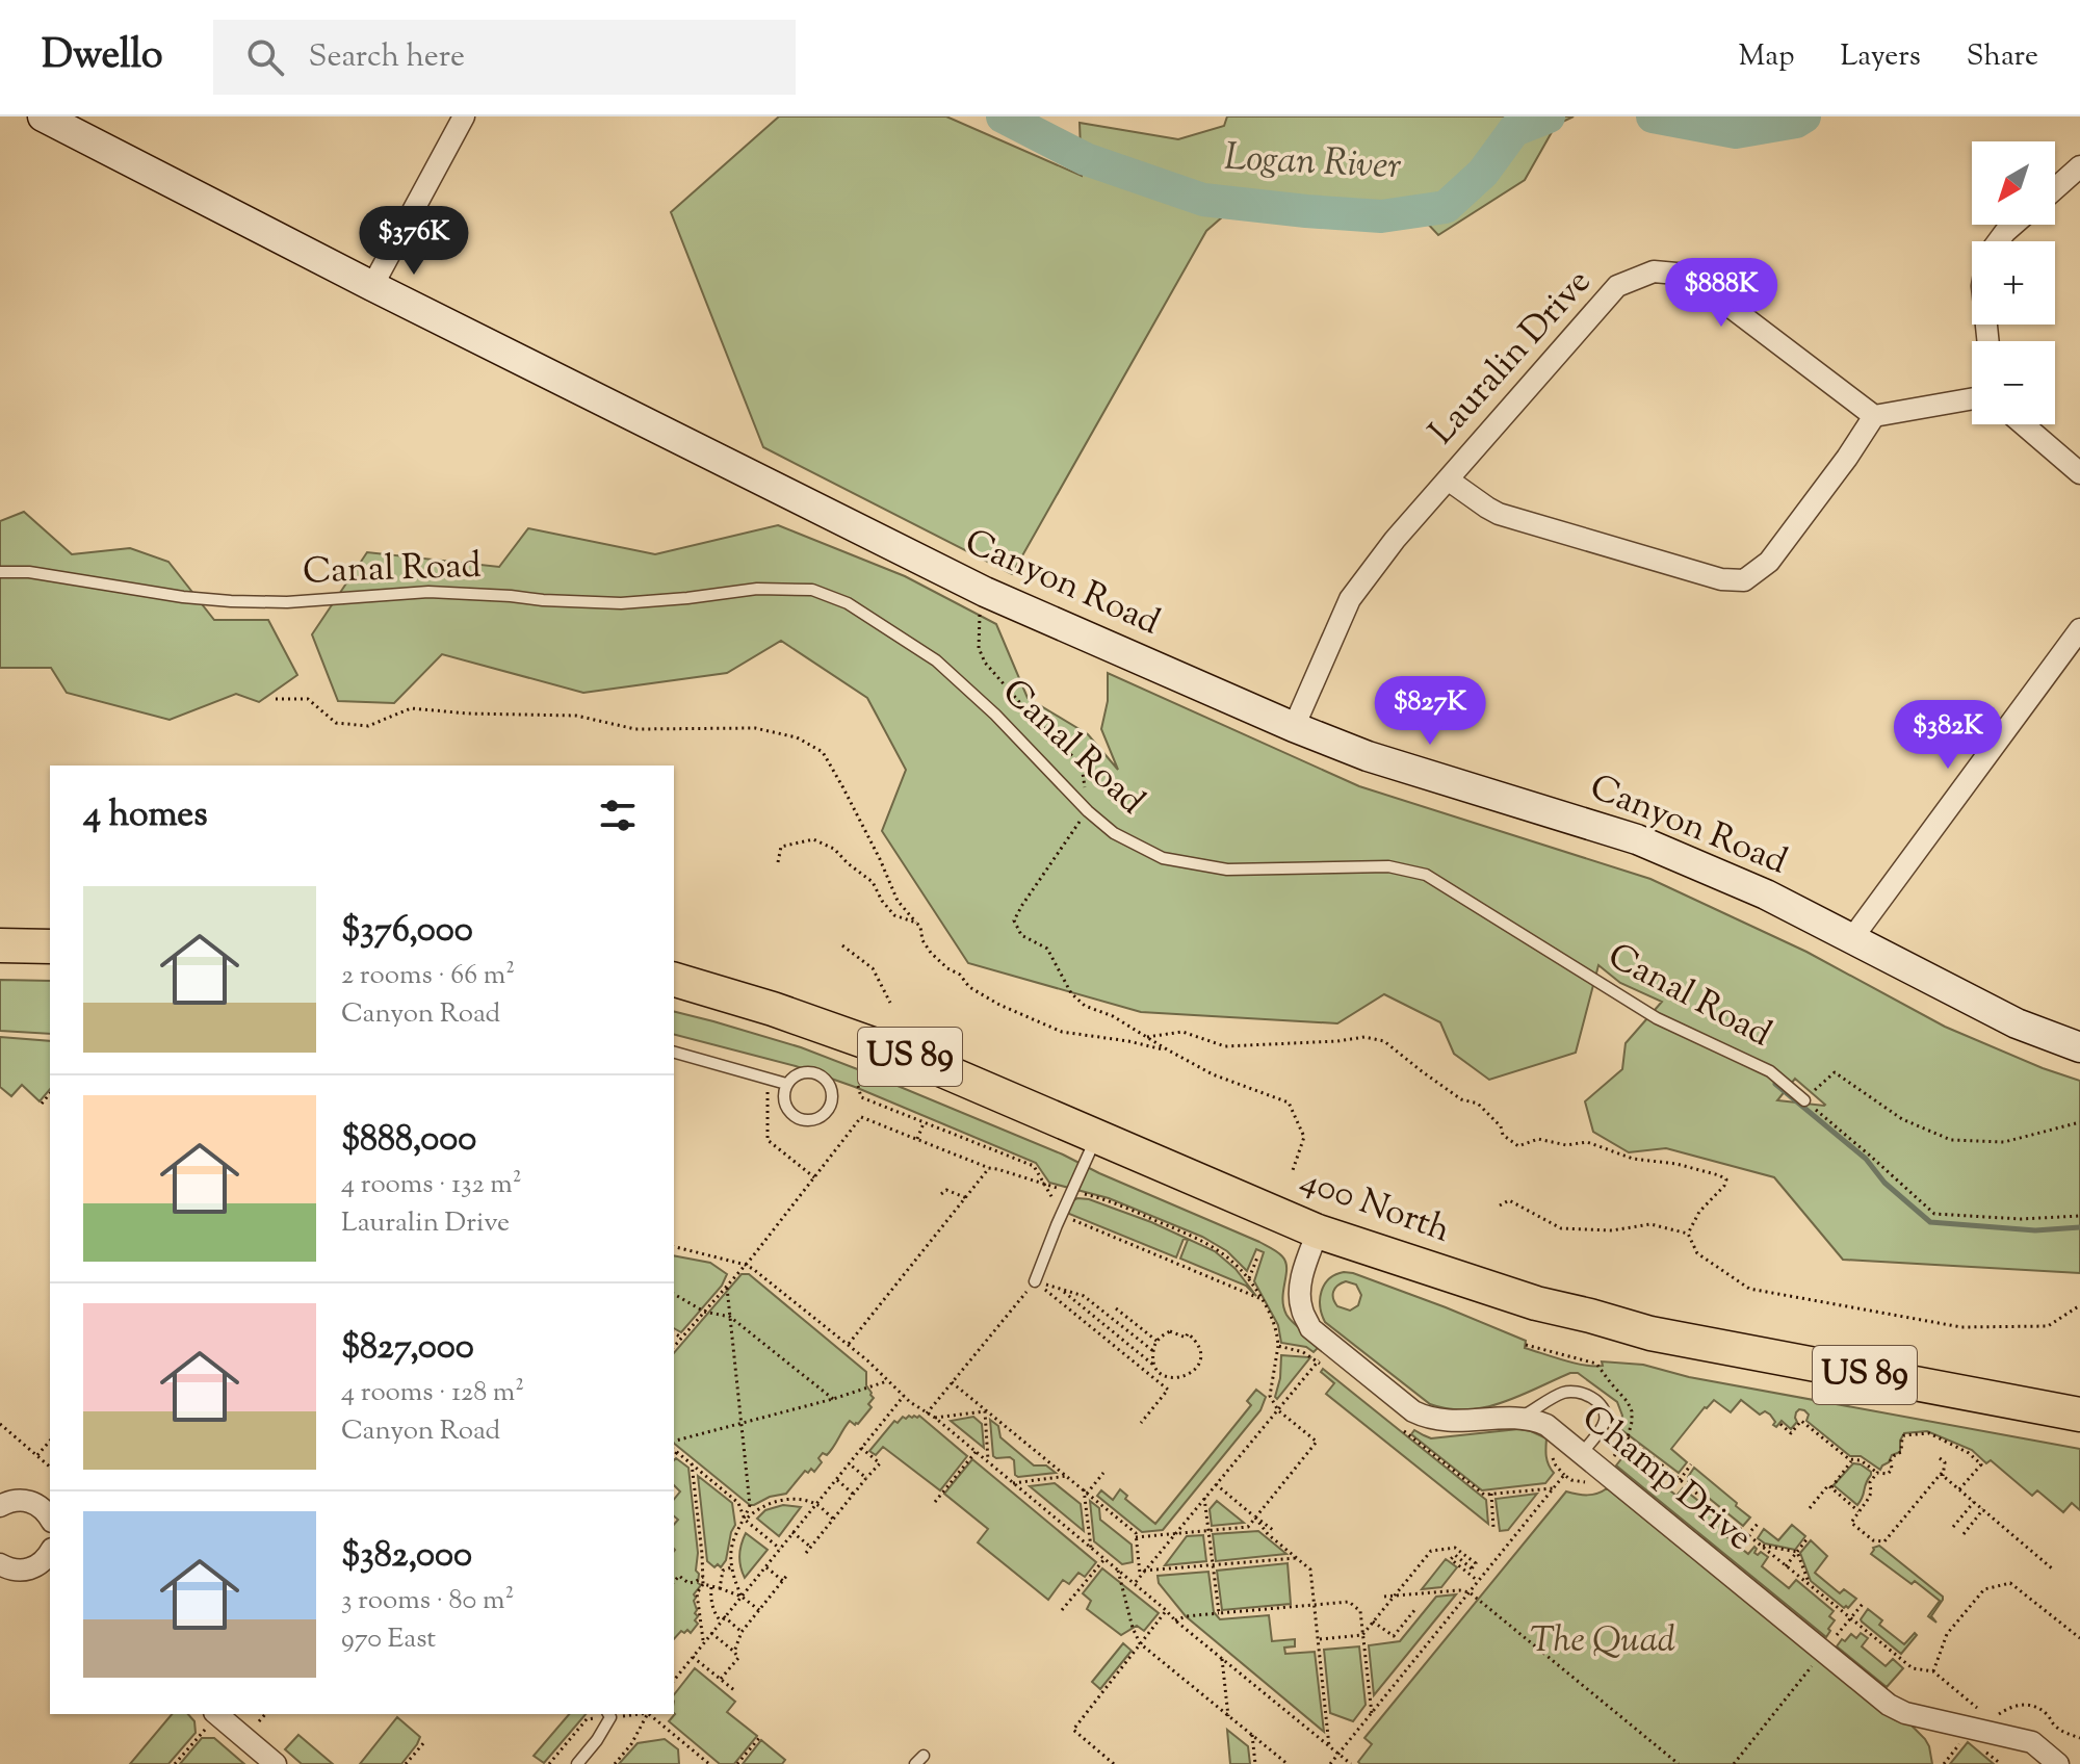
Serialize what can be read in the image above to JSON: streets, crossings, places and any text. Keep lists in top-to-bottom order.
{
  "streets": {
    "main road": ["US 89", "400 North"],
    "street": ["Lauralin Drive", "Canyon Road", "Champ Drive"],
    "lane": ["Canal Road"]
  },
  "crossings": [
    ["Lauralin Drive", "Canyon Road"],
    ["400 North", "Champ Drive"]
  ],
  "water": ["Logan River"],
  "parks": ["The Quad"],
  "north": "bottom left",
  "page": {
    "header": "Dwello",
    "search": "Search here",
    "nav": ["Map", "Layers", "Share"],
    "map_buttons": ["+", "−"],
    "price": [
      "$376K",
      "$888K",
      "$827K",
      "$382K"
    ],
    "heading": "4 homes",
    "list": [
      {
        "name": "$376,000",
        "note": "2 rooms · 66 m² · Canyon Road"
      },
      {
        "name": "$888,000",
        "note": "4 rooms · 132 m² · Lauralin Drive"
      },
      {
        "name": "$827,000",
        "note": "4 rooms · 128 m² · Canyon Road"
      },
      {
        "name": "$382,000",
        "note": "3 rooms · 80 m² · 970 East"
      }
    ]
  }
}
